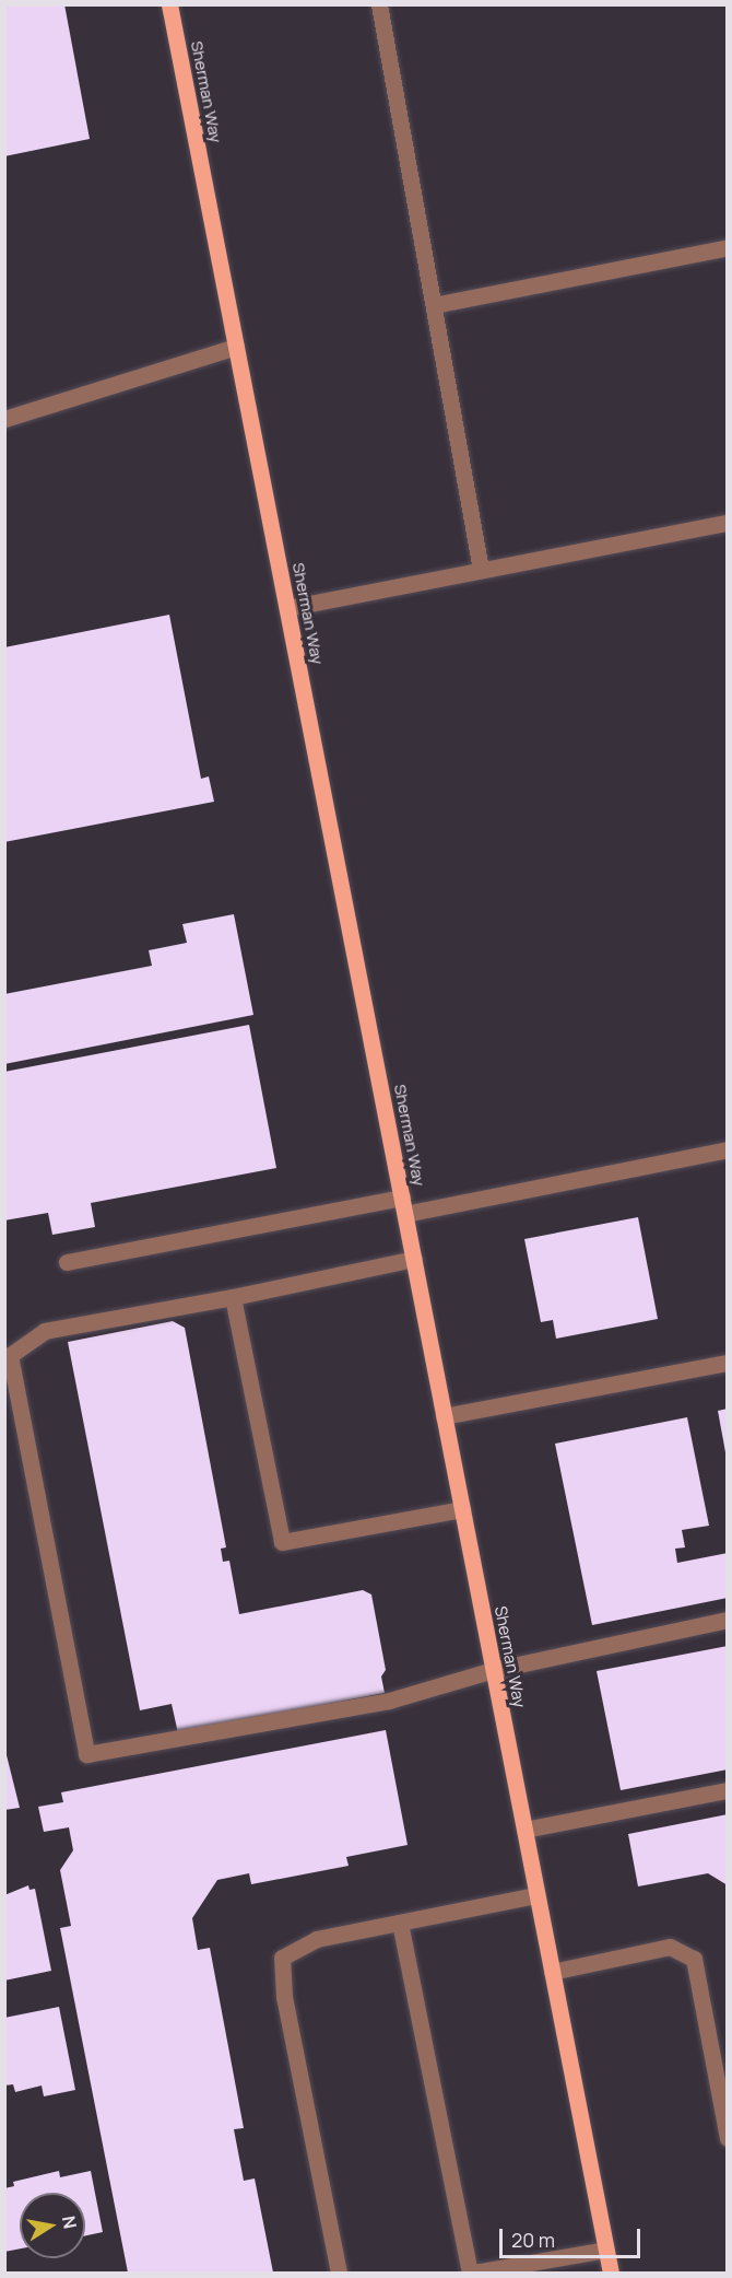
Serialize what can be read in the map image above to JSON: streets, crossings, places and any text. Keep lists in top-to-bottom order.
{
  "streets": {
    "main road": ["Sherman Way"]
  },
  "scale_bar": "20 m",
  "north": "right"
}
